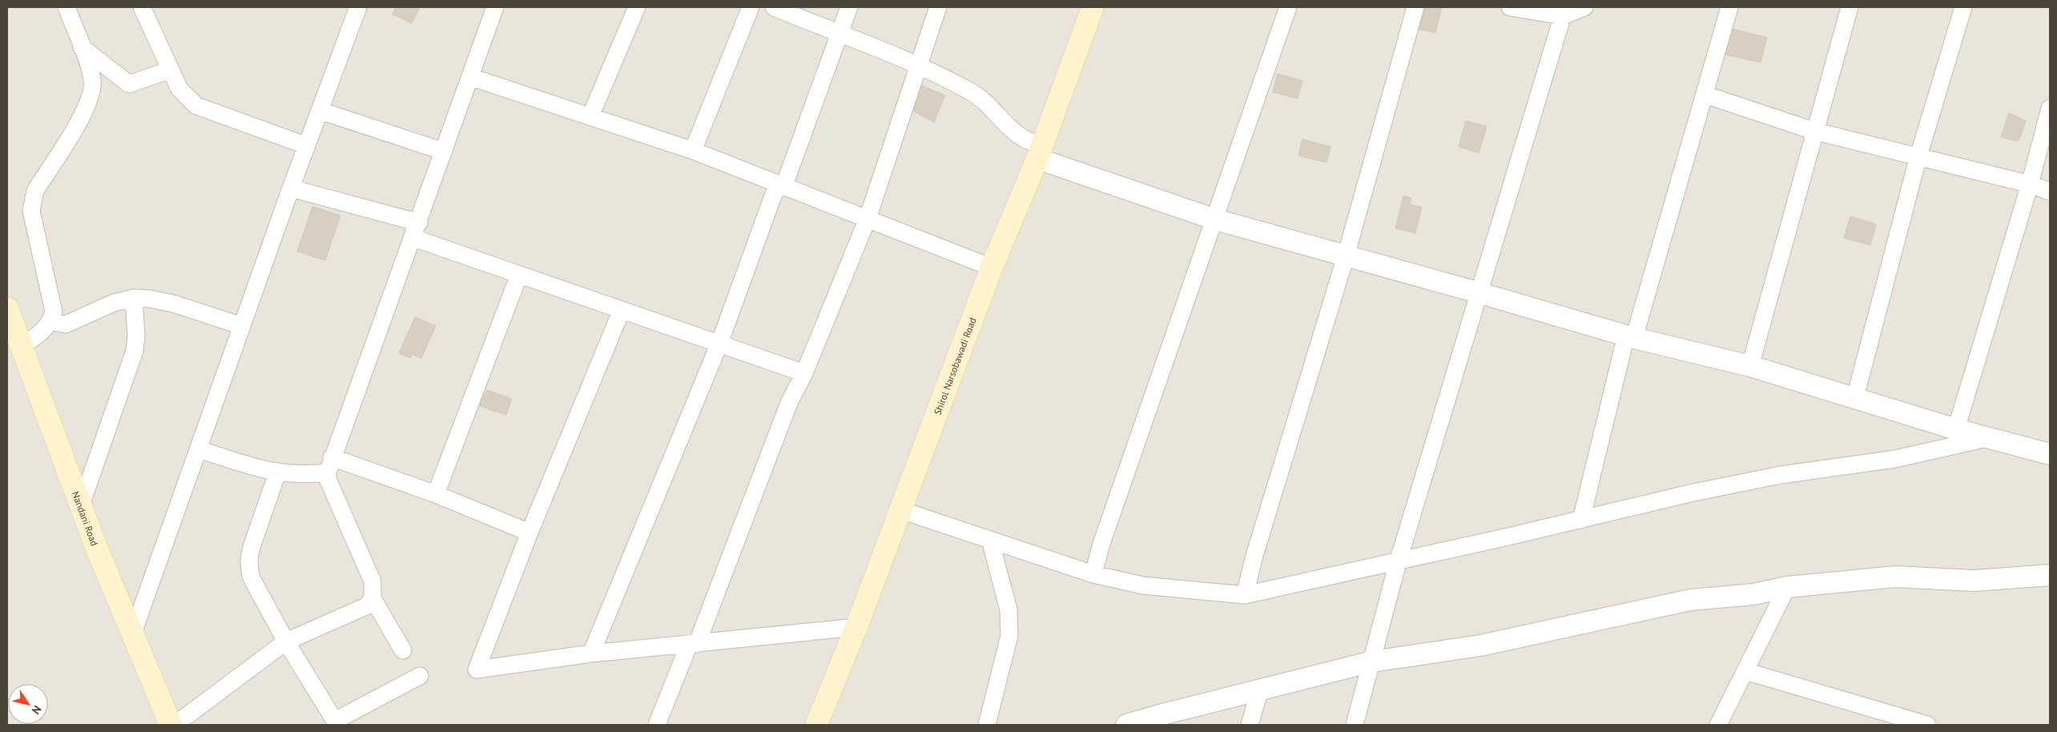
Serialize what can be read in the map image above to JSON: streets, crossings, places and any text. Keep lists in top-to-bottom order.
{
  "streets": {
    "main road": ["Shirol Narsobawadi Road", "Nandani Road"]
  },
  "north": "bottom right"
}
